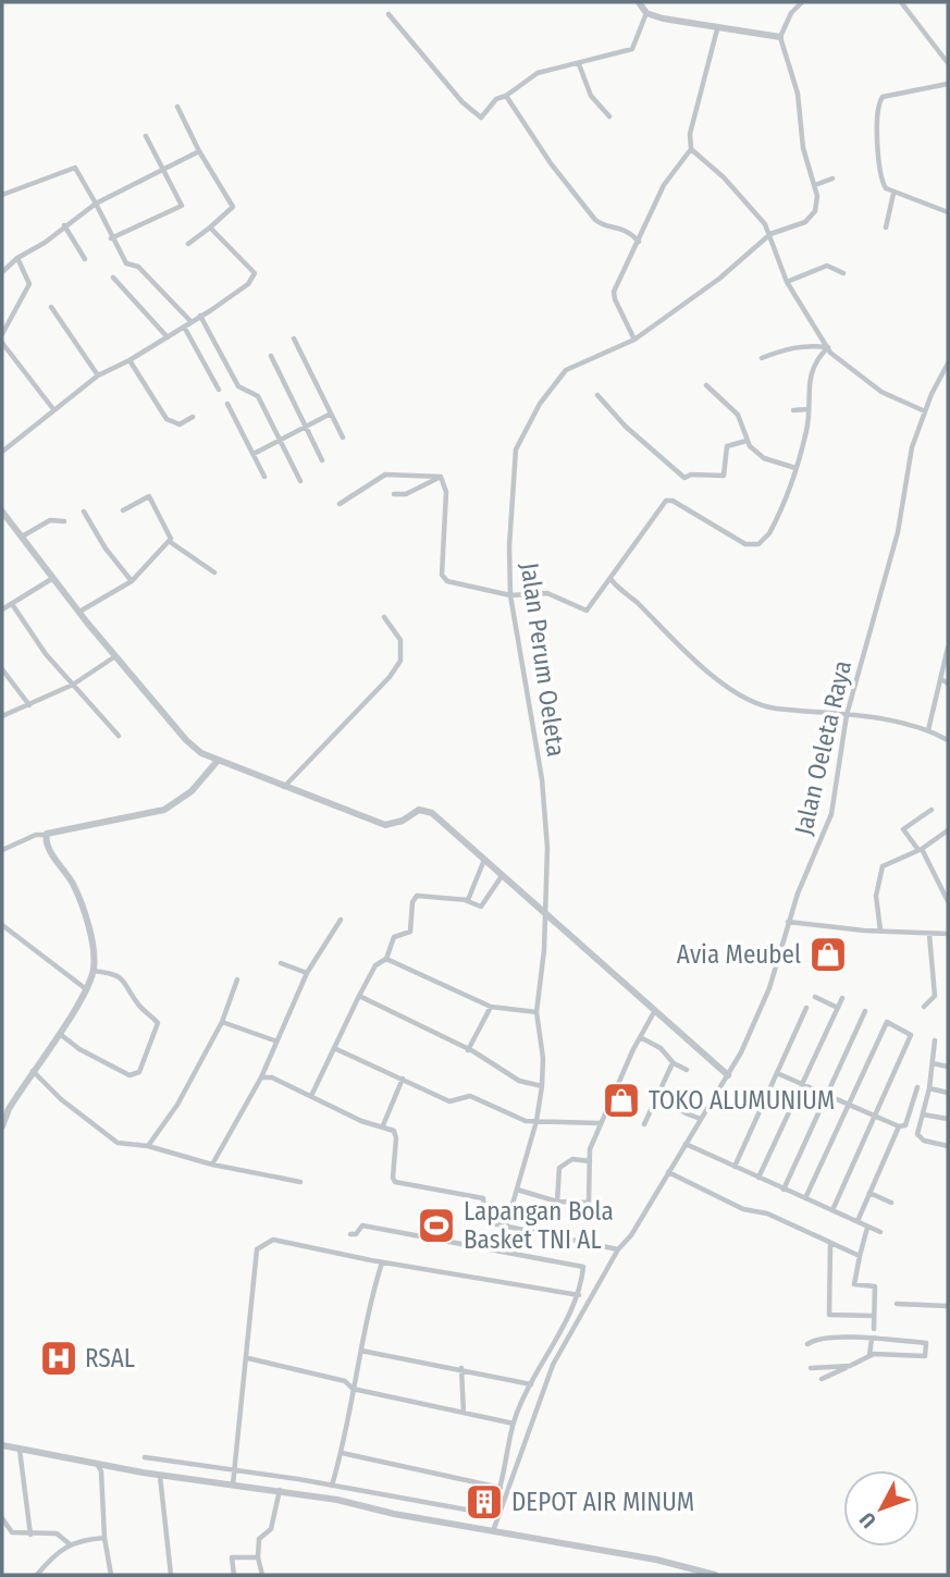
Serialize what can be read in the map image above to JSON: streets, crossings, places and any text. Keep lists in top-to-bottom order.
{
  "streets": {
    "street": ["Jalan Perum Oeleta", "Jalan Oeleta Raya"]
  },
  "places": {
    "shop": ["Avia Meubel", "TOKO ALUMUNIUM"],
    "sports": ["Lapangan Bola Basket TNI AL"],
    "hospital": ["RSAL"],
    "building": ["DEPOT AIR MINUM"]
  },
  "north": "bottom left"
}
